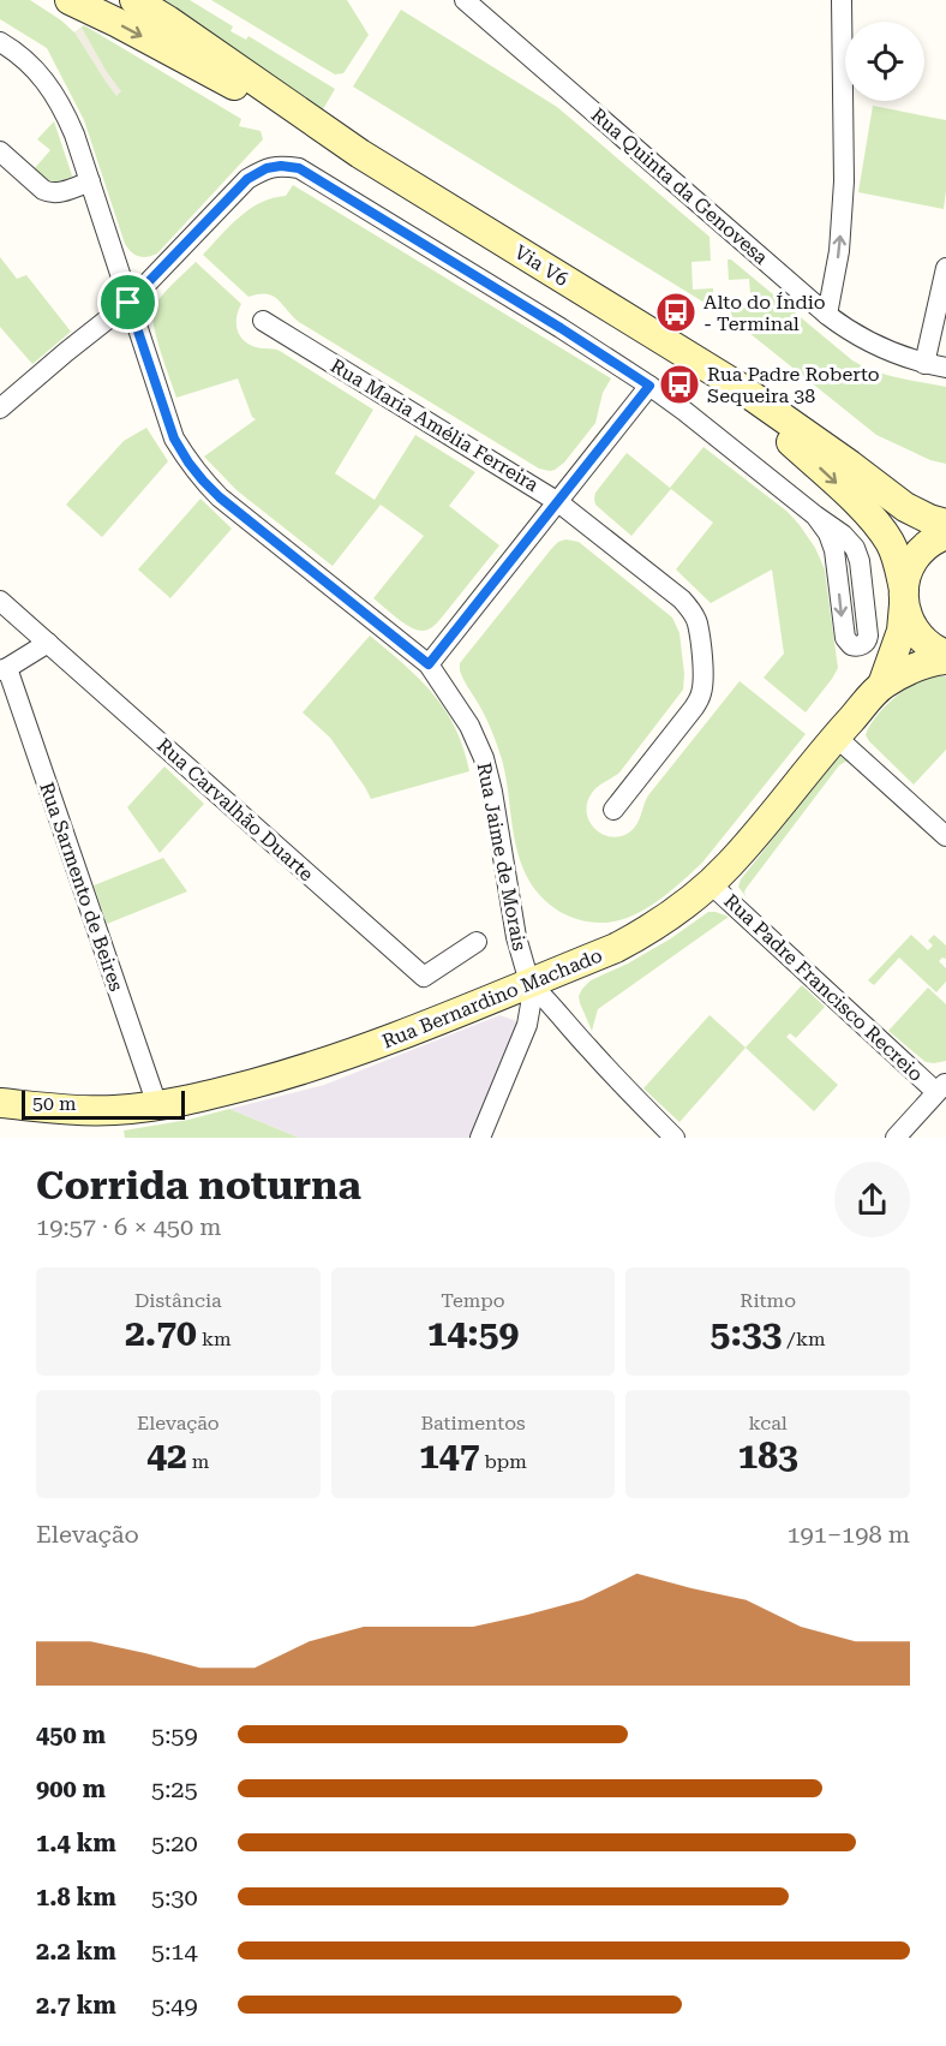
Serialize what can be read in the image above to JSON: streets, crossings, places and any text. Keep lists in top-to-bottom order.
{
  "streets": {
    "main road": ["Via V6", "Rua Bernardino Machado"],
    "street": [
      "Rua Quinta da Genovesa",
      "Rua Maria Amélia Ferreira",
      "Rua Carvalhão Duarte",
      "Rua Jaime de Morais",
      "Rua Sarmento de Beires",
      "Rua Padre Francisco Recreio"
    ]
  },
  "crossings": [
    ["Via V6", "Rua Bernardino Machado"],
    ["Rua Jaime de Morais", "Rua Bernardino Machado"],
    ["Rua Sarmento de Beires", "Rua Bernardino Machado"],
    ["Rua Padre Francisco Recreio", "Rua Bernardino Machado"]
  ],
  "places": {
    "bus stop": ["Alto do Índio - Terminal", "Rua Padre Roberto Sequeira 38"]
  },
  "scale_bar": "50 m",
  "page": {
    "scale": "50 m",
    "heading": ["Corrida noturna", "19:57 · 6 × 450 m"],
    "stats": [
      ["Distância", "2.70 km"],
      ["Tempo", "14:59"],
      ["Ritmo", "5:33 /km"],
      ["Elevação", "42 m"],
      ["Batimentos", "147 bpm"],
      ["kcal", "183"]
    ],
    "chart": ["Elevação", "191–198 m"],
    "list": [
      {
        "name": "450 m",
        "note": "5:59"
      },
      {
        "name": "900 m",
        "note": "5:25"
      },
      {
        "name": "1.4 km",
        "note": "5:20"
      },
      {
        "name": "1.8 km",
        "note": "5:30"
      },
      {
        "name": "2.2 km",
        "note": "5:14"
      },
      {
        "name": "2.7 km",
        "note": "5:49"
      }
    ]
  }
}
